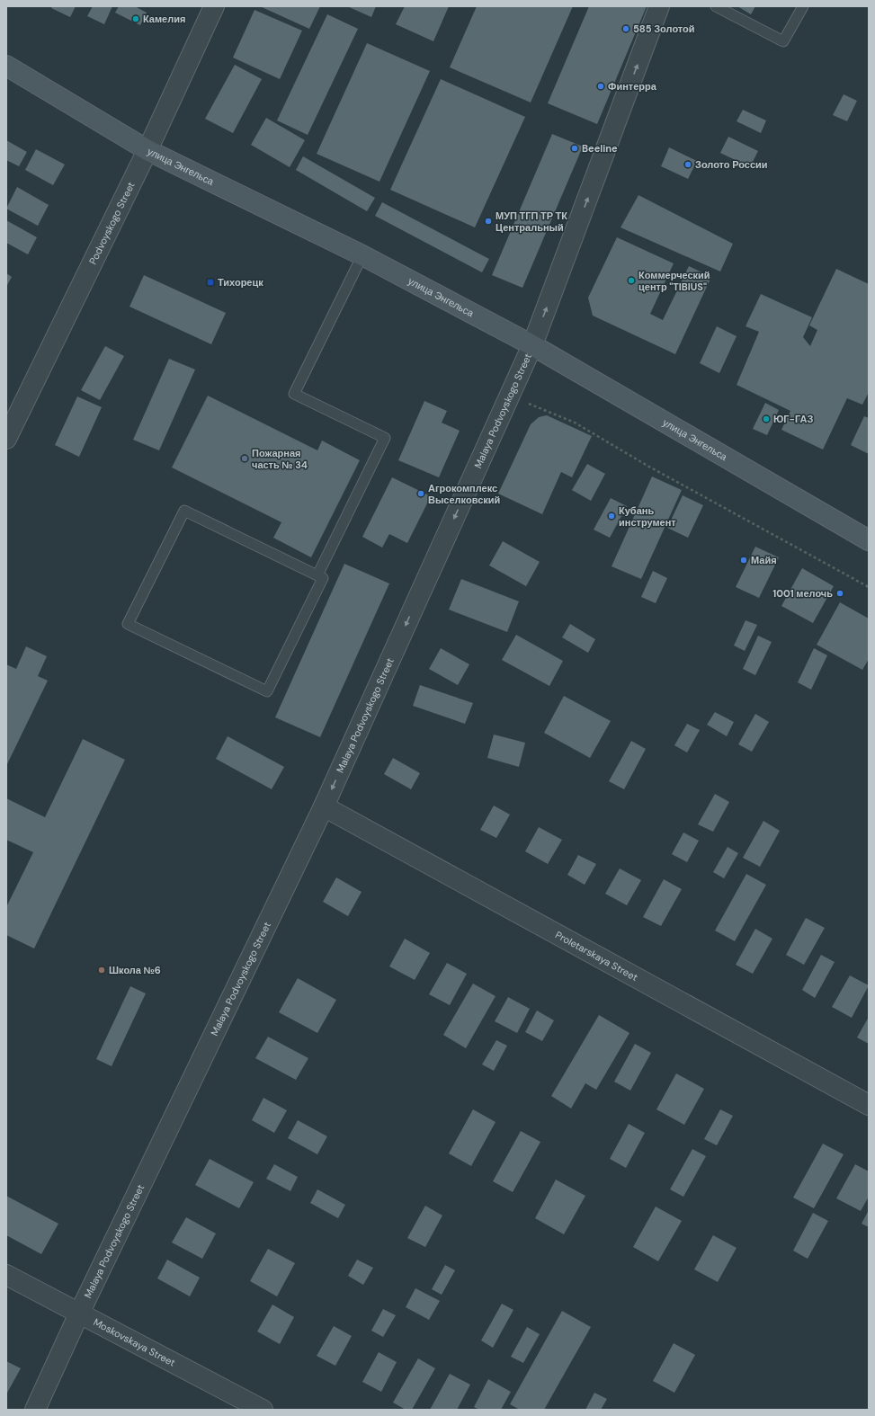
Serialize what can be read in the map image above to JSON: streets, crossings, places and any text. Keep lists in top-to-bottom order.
{
  "streets": {
    "main road": ["улица Энгельса"],
    "street": [
      "Podvoyskogo Street",
      "Malaya Podvoyskogo Street",
      "Proletarskaya Street",
      "Moskovskaya Street"
    ]
  },
  "crossings": [
    ["улица Энгельса", "Podvoyskogo Street"],
    ["улица Энгельса", "Malaya Podvoyskogo Street"],
    ["Malaya Podvoyskogo Street", "Proletarskaya Street"],
    ["Malaya Podvoyskogo Street", "Moskovskaya Street"]
  ],
  "places": {
    "other": [
      "Камелия",
      "585 Золотой",
      "Финтерра",
      "Beeline",
      "Золото России",
      "МУП ТГП ТР ТК Центральный",
      "Коммерческий центр \"TIBIUS\"",
      "ЮГ-ГАЗ",
      "Пожарная часть № 34",
      "Агрокомплекс Выселковский",
      "Кубань инструмент",
      "Майя",
      "1001 мелочь",
      "Школа №6"
    ],
    "transit": ["Тихорецк"]
  }
}
